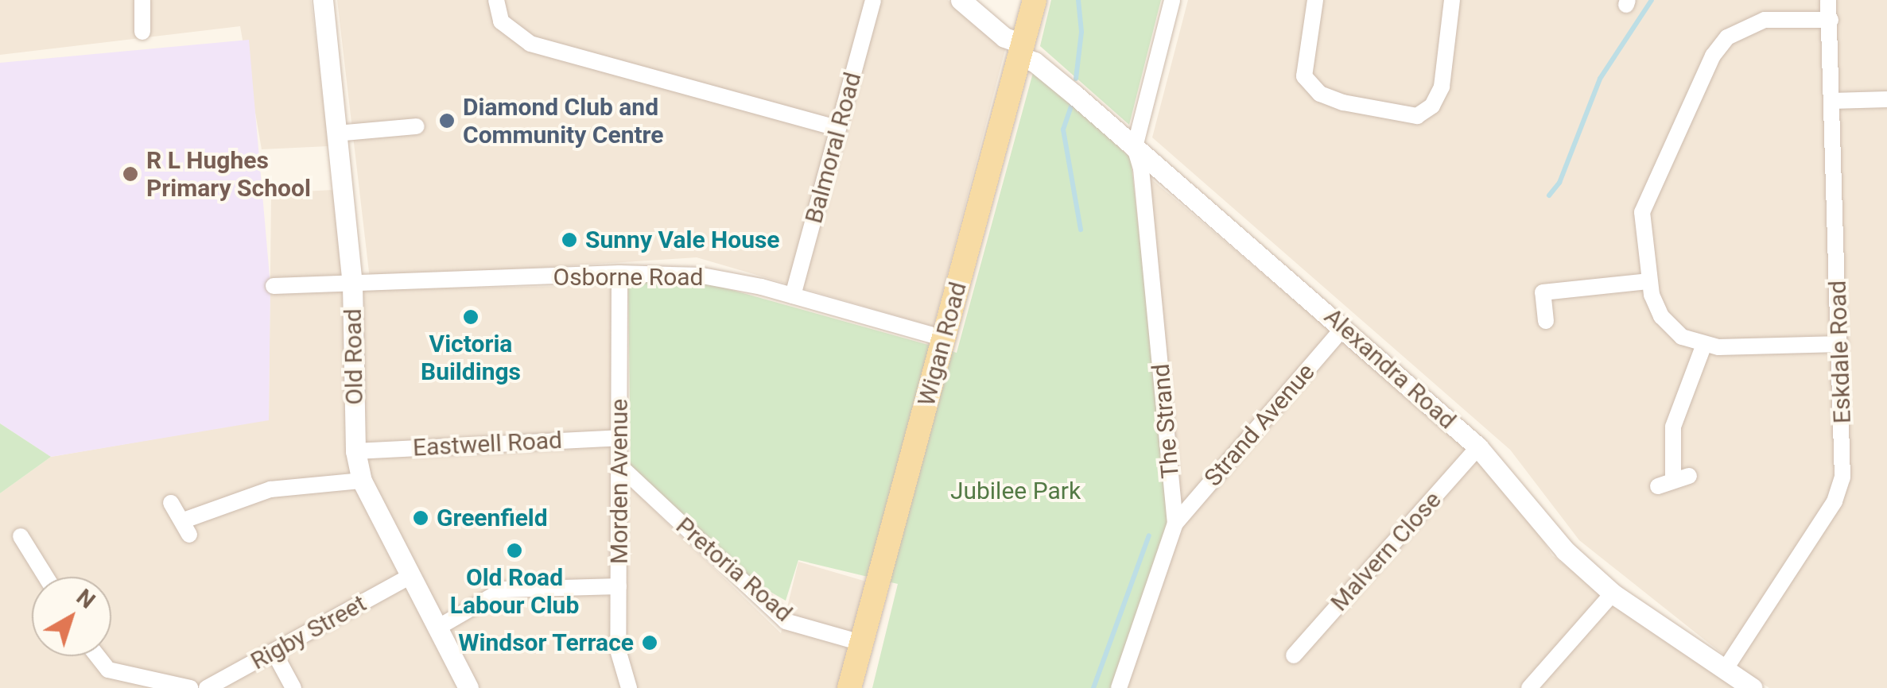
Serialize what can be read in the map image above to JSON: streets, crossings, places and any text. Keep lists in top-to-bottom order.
{
  "streets": {
    "main road": ["Wigan Road"],
    "street": [
      "Balmoral Road",
      "Osborne Road",
      "Eskdale Road",
      "Old Road",
      "Alexandra Road",
      "The Strand",
      "Strand Avenue",
      "Eastwell Road",
      "Morden Avenue",
      "Malvern Close",
      "Pretoria Road",
      "Rigby Street"
    ]
  },
  "crossings": [
    ["Balmoral Road", "Osborne Road"],
    ["Osborne Road", "Wigan Road"],
    ["Osborne Road", "Old Road"],
    ["Osborne Road", "Morden Avenue"],
    ["Wigan Road", "Alexandra Road"],
    ["Wigan Road", "Pretoria Road"],
    ["Eskdale Road", "Alexandra Road"],
    ["Old Road", "Eastwell Road"],
    ["Old Road", "Rigby Street"],
    ["Alexandra Road", "The Strand"],
    ["Alexandra Road", "Strand Avenue"],
    ["Alexandra Road", "Malvern Close"],
    ["The Strand", "Strand Avenue"],
    ["Eastwell Road", "Morden Avenue"],
    ["Morden Avenue", "Pretoria Road"]
  ],
  "parks": ["Jubilee Park"],
  "places": [
    "Diamond Club and Community Centre",
    "R L Hughes Primary School",
    "Sunny Vale House",
    "Victoria Buildings",
    "Greenfield",
    "Old Road Labour Club",
    "Windsor Terrace"
  ],
  "north": "top right"
}
